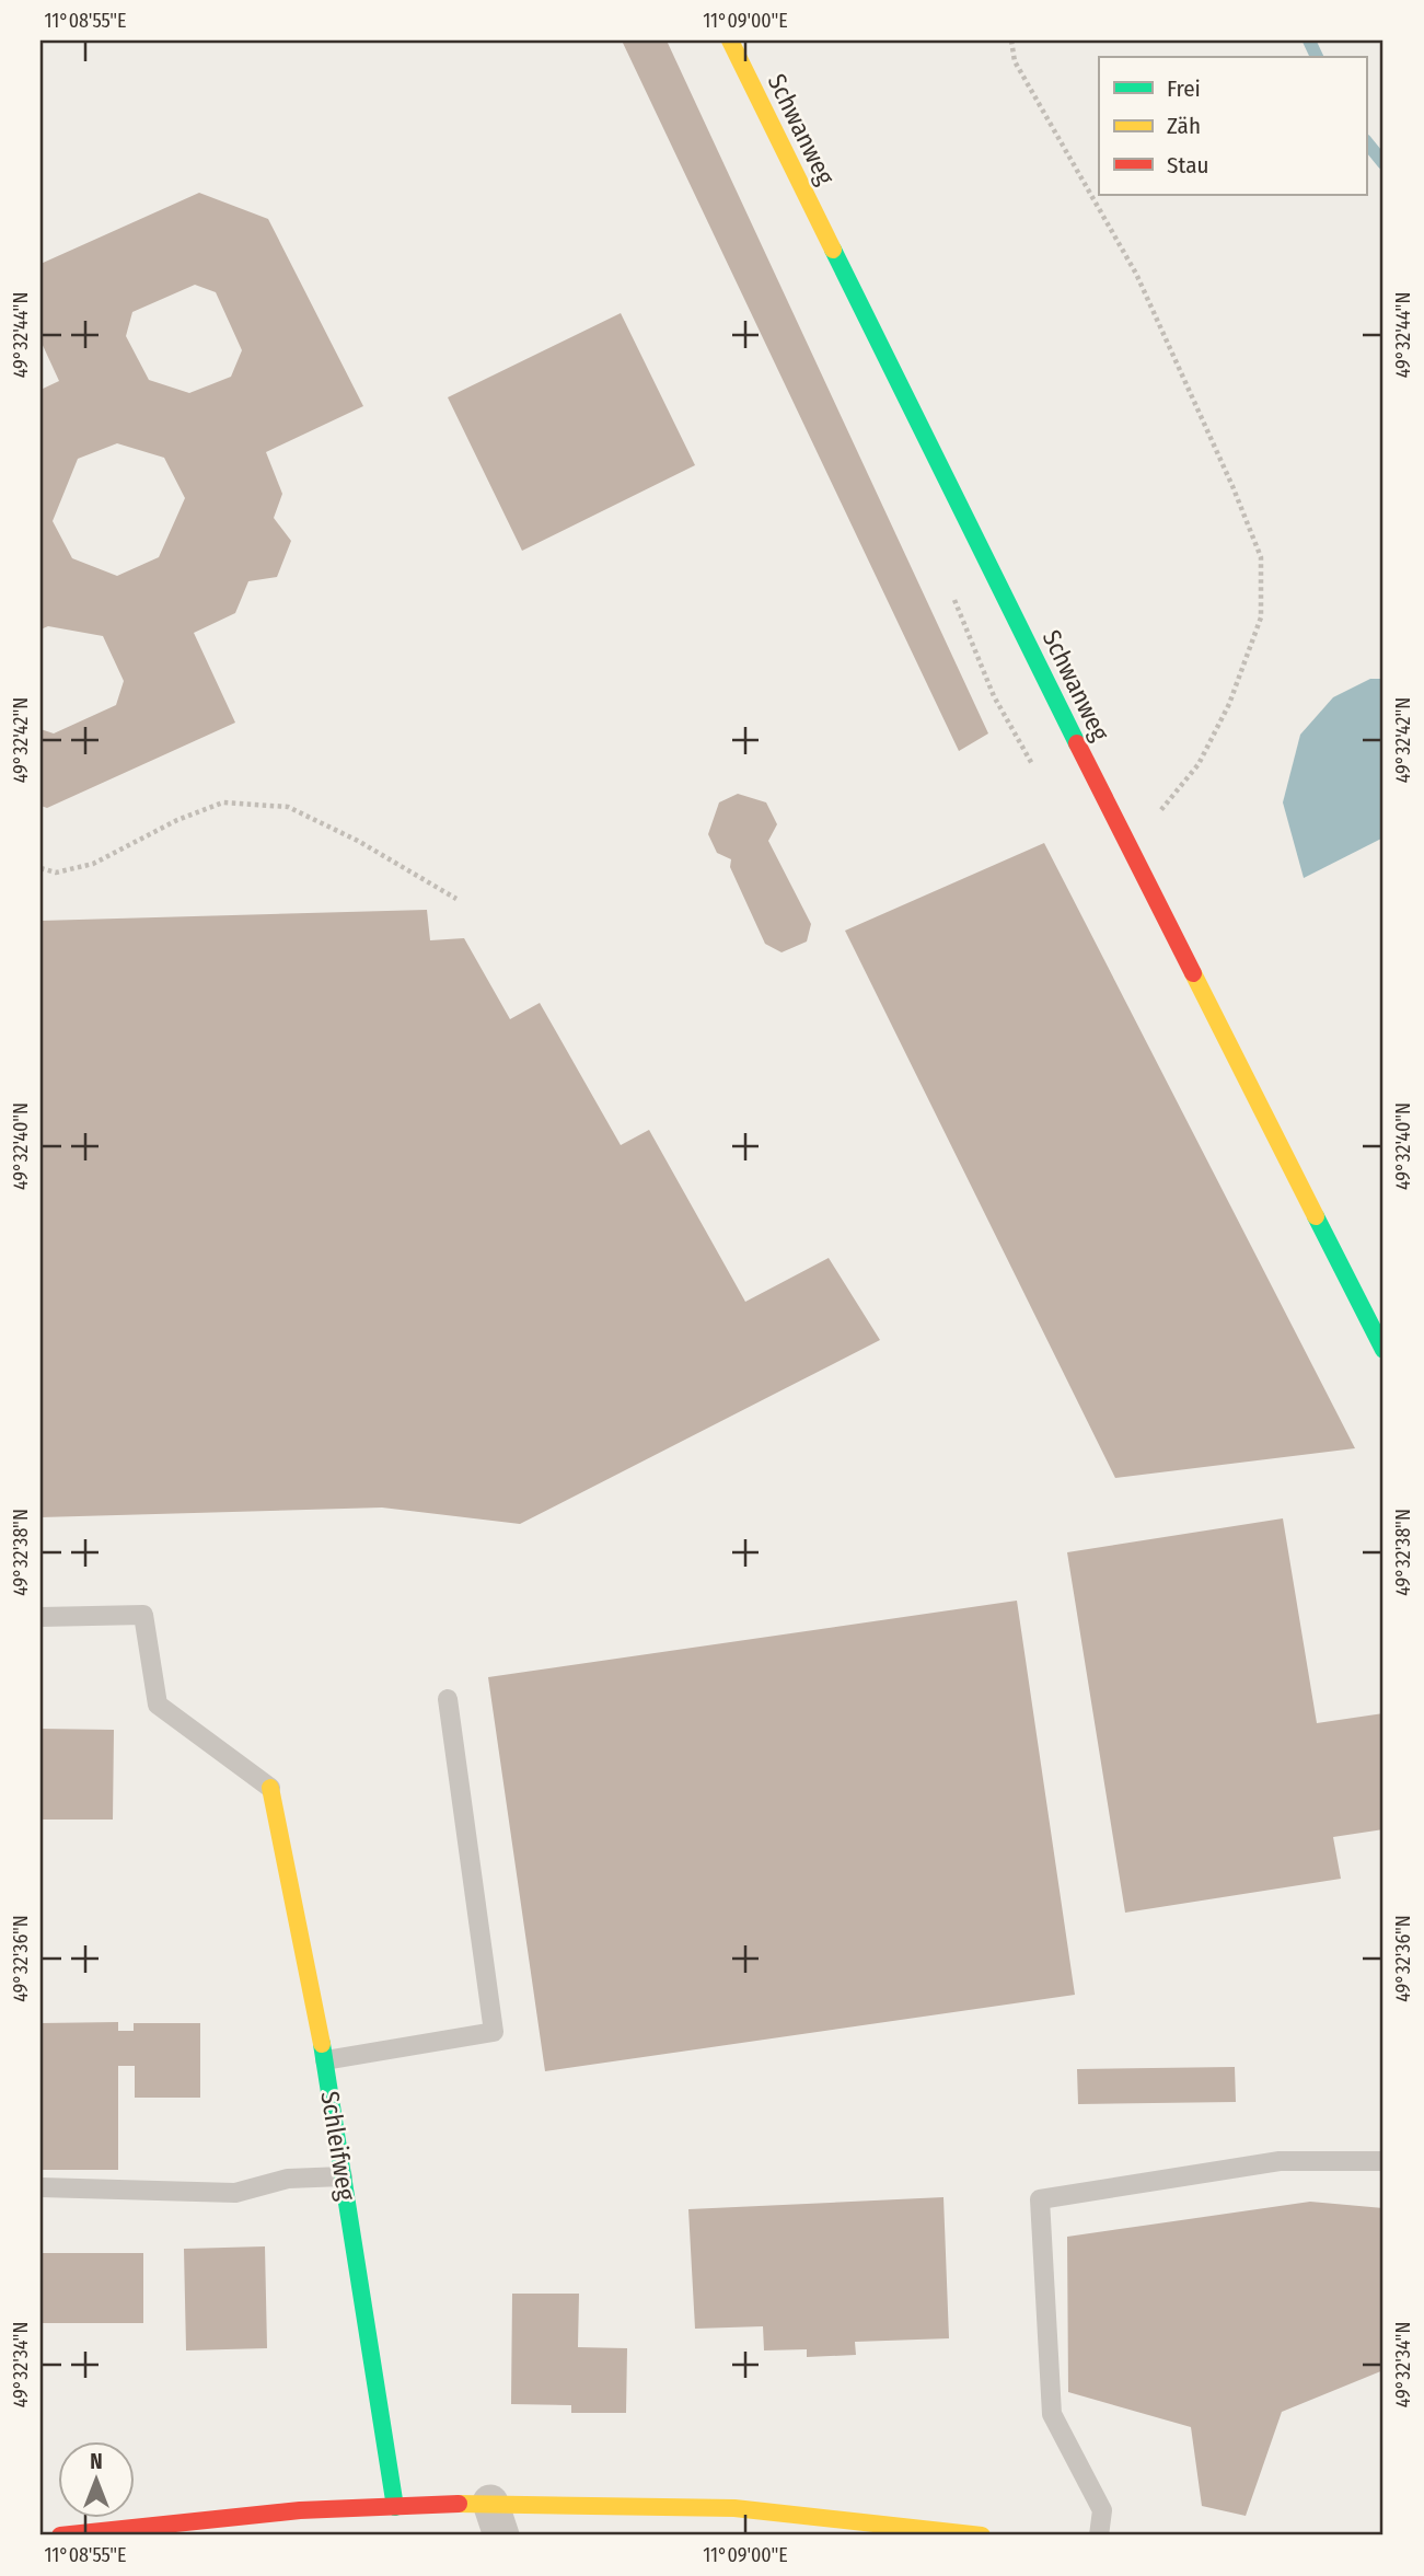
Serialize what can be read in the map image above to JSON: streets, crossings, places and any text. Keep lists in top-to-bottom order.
{
  "streets": {
    "street": ["Schwanweg", "Schleifweg"]
  },
  "legend": ["Frei", "Zäh", "Stau"],
  "north": "top",
  "coordinates": [
    "11°08'55\"E",
    "11°09'00\"E",
    "49°32'44\"N",
    "49°32'42\"N",
    "49°32'40\"N",
    "49°32'38\"N",
    "49°32'36\"N",
    "49°32'34\"N"
  ]
}
